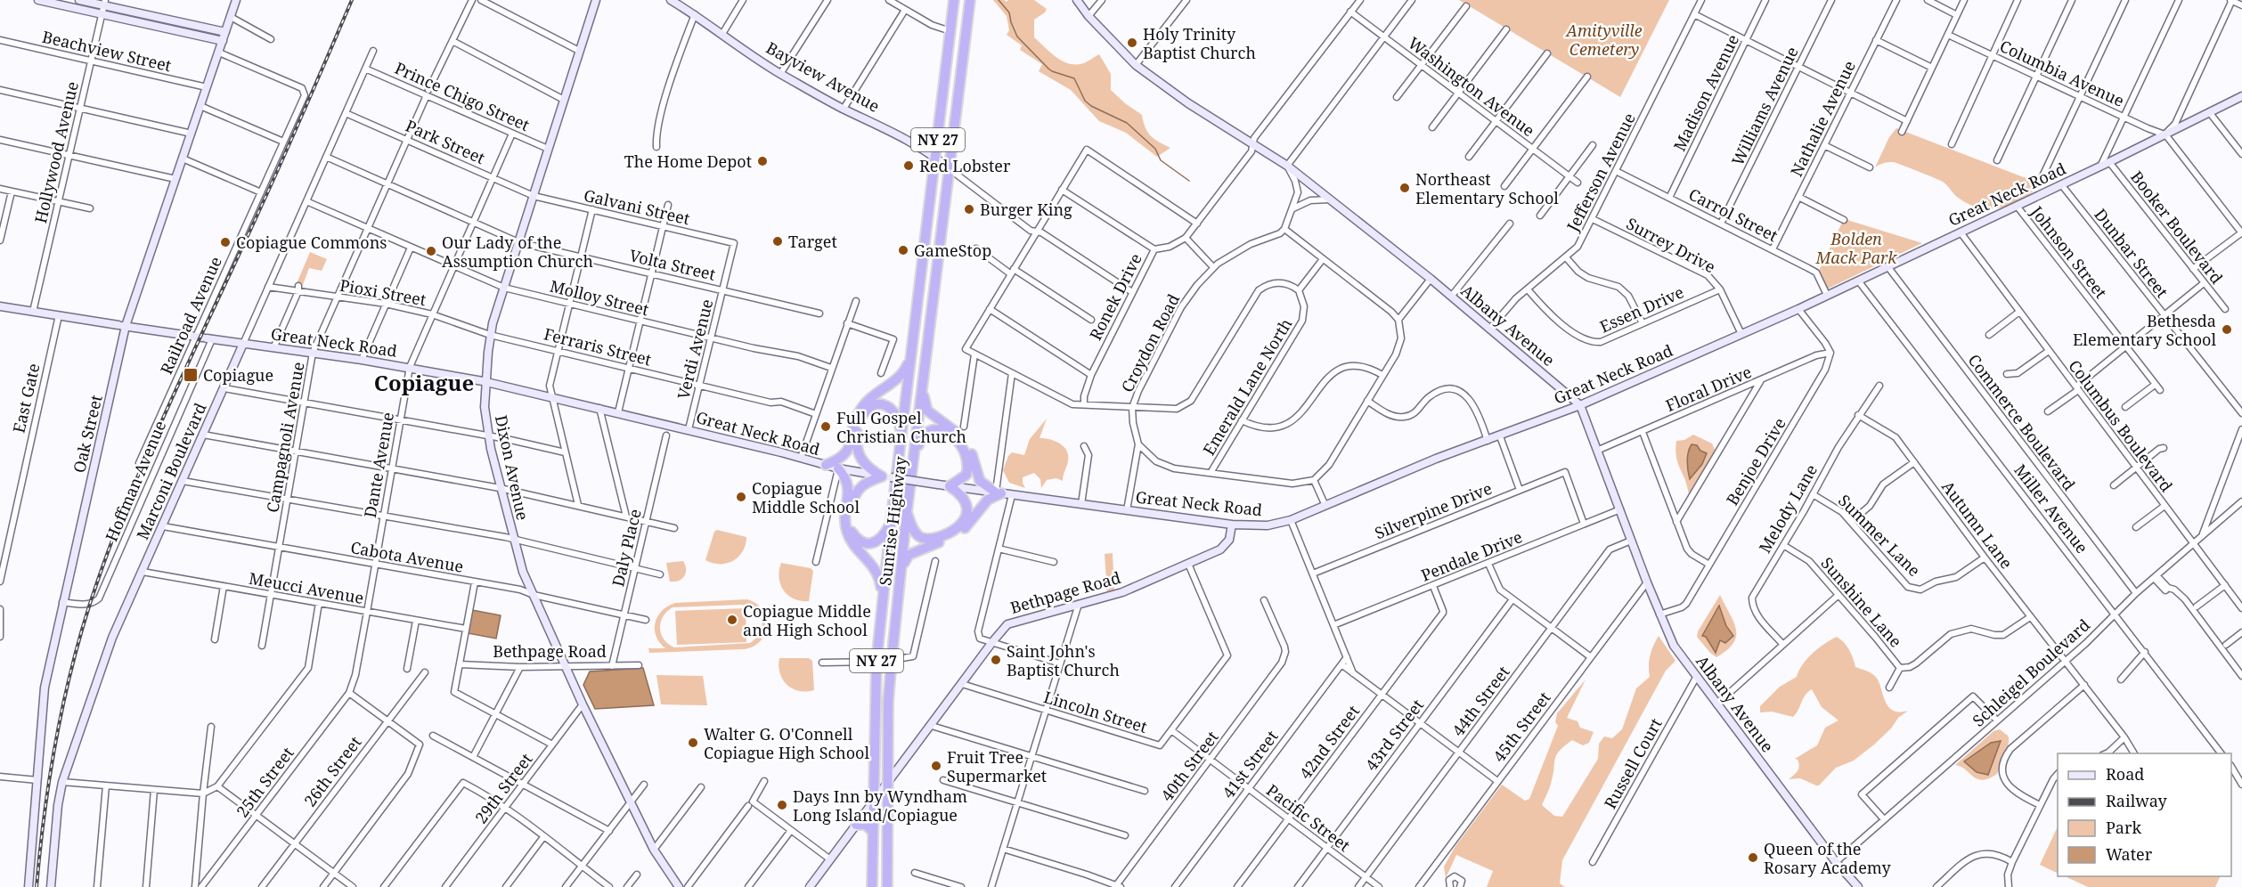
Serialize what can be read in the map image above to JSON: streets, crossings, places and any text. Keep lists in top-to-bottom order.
{
  "streets": {
    "highway": ["NY 27", "Sunrise Highway"],
    "main road": [
      "Bayview Avenue",
      "Great Neck Road",
      "Albany Avenue",
      "Oak Street",
      "Dixon Avenue",
      "Marconi Boulevard",
      "Bethpage Road"
    ],
    "street": [
      "Beachview Street",
      "Columbia Avenue",
      "Washington Avenue",
      "Madison Avenue",
      "Prince Chigo Street",
      "Williams Avenue",
      "Nathalie Avenue",
      "Park Street",
      "Hollywood Avenue",
      "Jefferson Avenue",
      "Galvani Street",
      "Carrol Street",
      "Booker Boulevard",
      "Surrey Drive",
      "Johnson Street",
      "Dunbar Street",
      "Volta Street",
      "Pioxi Street",
      "Ronek Drive",
      "Molloy Street",
      "Essen Drive",
      "Railroad Avenue",
      "Croydon Road",
      "Ferraris Street",
      "Verdi Avenue",
      "Emerald Lane North",
      "Floral Drive",
      "East Gate",
      "Commerce Boulevard",
      "Columbus Boulevard",
      "Campagnoli Avenue",
      "Benjoe Drive",
      "Dante Avenue",
      "Hoffman Avenue",
      "Melody Lane",
      "Miller Avenue",
      "Silverpine Drive",
      "Autumn Lane",
      "Summer Lane",
      "Daly Place",
      "Pendale Drive",
      "Cabota Avenue",
      "Meucci Avenue",
      "Sunshine Lane",
      "Schleigel Boulevard",
      "44th Street",
      "Lincoln Street",
      "45th Street",
      "43rd Street",
      "42nd Street",
      "Russell Court",
      "41st Street",
      "40th Street",
      "26th Street",
      "25th Street",
      "29th Street",
      "Pacific Street"
    ]
  },
  "crossings": [
    ["Beachview Street", "Hollywood Avenue"],
    ["Beachview Street", "Oak Street"],
    ["Columbia Avenue", "Great Neck Road"],
    ["Bayview Avenue", "Sunrise Highway"],
    ["Madison Avenue", "Carrol Street"],
    ["Prince Chigo Street", "Campagnoli Avenue"],
    ["Prince Chigo Street", "Dante Avenue"],
    ["Prince Chigo Street", "Dixon Avenue"],
    ["Prince Chigo Street", "Marconi Boulevard"],
    ["Williams Avenue", "Carrol Street"],
    ["Nathalie Avenue", "Carrol Street"],
    ["Park Street", "Galvani Street"],
    ["Park Street", "Campagnoli Avenue"],
    ["Park Street", "Dante Avenue"],
    ["Park Street", "Dixon Avenue"],
    ["Park Street", "Marconi Boulevard"],
    ["Hollywood Avenue", "Great Neck Road"],
    ["Jefferson Avenue", "Carrol Street"],
    ["Jefferson Avenue", "Surrey Drive"],
    ["Jefferson Avenue", "Essen Drive"],
    ["Jefferson Avenue", "Albany Avenue"],
    ["Great Neck Road", "Carrol Street"],
    ["Great Neck Road", "Booker Boulevard"],
    ["Great Neck Road", "Surrey Drive"],
    ["Great Neck Road", "Johnson Street"],
    ["Great Neck Road", "Dunbar Street"],
    ["Great Neck Road", "Railroad Avenue"],
    ["Great Neck Road", "Albany Avenue"],
    ["Great Neck Road", "Croydon Road"],
    ["Great Neck Road", "Verdi Avenue"],
    ["Great Neck Road", "East Gate"],
    ["Great Neck Road", "Commerce Boulevard"],
    ["Great Neck Road", "Columbus Boulevard"],
    ["Great Neck Road", "Oak Street"],
    ["Great Neck Road", "Campagnoli Avenue"],
    ["Great Neck Road", "Dante Avenue"],
    ["Great Neck Road", "Dixon Avenue"],
    ["Great Neck Road", "Marconi Boulevard"],
    ["Great Neck Road", "Hoffman Avenue"],
    ["Great Neck Road", "Miller Avenue"],
    ["Great Neck Road", "Bethpage Road"],
    ["Galvani Street", "Verdi Avenue"],
    ["Galvani Street", "Dixon Avenue"],
    ["Surrey Drive", "Essen Drive"],
    ["Volta Street", "Verdi Avenue"],
    ["Volta Street", "Campagnoli Avenue"],
    ["Volta Street", "Dante Avenue"],
    ["Volta Street", "Dixon Avenue"],
    ["Volta Street", "Marconi Boulevard"],
    ["Pioxi Street", "Ferraris Street"],
    ["Pioxi Street", "Campagnoli Avenue"],
    ["Pioxi Street", "Dante Avenue"],
    ["Pioxi Street", "Dixon Avenue"],
    ["Pioxi Street", "Marconi Boulevard"],
    ["Molloy Street", "Verdi Avenue"],
    ["Molloy Street", "Campagnoli Avenue"],
    ["Molloy Street", "Dante Avenue"],
    ["Molloy Street", "Dixon Avenue"],
    ["Molloy Street", "Marconi Boulevard"],
    ["Railroad Avenue", "Oak Street"],
    ["Railroad Avenue", "Hoffman Avenue"],
    ["Albany Avenue", "Floral Drive"],
    ["Albany Avenue", "Benjoe Drive"],
    ["Albany Avenue", "Pendale Drive"],
    ["Albany Avenue", "Schleigel Boulevard"],
    ["Albany Avenue", "44th Street"],
    ["Albany Avenue", "45th Street"],
    ["Albany Avenue", "Russell Court"],
    ["Ferraris Street", "Verdi Avenue"],
    ["Ferraris Street", "Dixon Avenue"],
    ["Floral Drive", "Benjoe Drive"],
    ["Commerce Boulevard", "Schleigel Boulevard"],
    ["Columbus Boulevard", "Schleigel Boulevard"],
    ["Oak Street", "Hoffman Avenue"],
    ["Campagnoli Avenue", "Cabota Avenue"],
    ["Campagnoli Avenue", "Meucci Avenue"],
    ["Dante Avenue", "Cabota Avenue"],
    ["Dante Avenue", "Meucci Avenue"],
    ["Dante Avenue", "25th Street"],
    ["Dixon Avenue", "Cabota Avenue"],
    ["Dixon Avenue", "Bethpage Road"],
    ["Dixon Avenue", "29th Street"],
    ["Marconi Boulevard", "Cabota Avenue"],
    ["Marconi Boulevard", "Meucci Avenue"],
    ["Melody Lane", "Autumn Lane"],
    ["Melody Lane", "Summer Lane"],
    ["Melody Lane", "Sunshine Lane"],
    ["Miller Avenue", "Schleigel Boulevard"],
    ["Silverpine Drive", "Pendale Drive"],
    ["Sunrise Highway", "Bethpage Road"],
    ["Autumn Lane", "Summer Lane"],
    ["Autumn Lane", "Sunshine Lane"],
    ["Autumn Lane", "Schleigel Boulevard"],
    ["Daly Place", "Cabota Avenue"],
    ["Daly Place", "Bethpage Road"],
    ["Pendale Drive", "42nd Street"],
    ["Bethpage Road", "Lincoln Street"],
    ["44th Street", "Pacific Street"],
    ["Lincoln Street", "Pacific Street"],
    ["43rd Street", "Pacific Street"],
    ["42nd Street", "Pacific Street"],
    ["41st Street", "Pacific Street"],
    ["40th Street", "Pacific Street"]
  ],
  "districts": ["Copiague"],
  "parks": ["Amityville Cemetery", "Bolden Mack Park"],
  "places": {
    "other": [
      "Holy Trinity Baptist Church",
      "The Home Depot",
      "Red Lobster",
      "Northeast Elementary School",
      "Burger King",
      "Target",
      "Copiague Commons",
      "GameStop",
      "Our Lady of the Assumption Church",
      "Bethesda Elementary School",
      "Full Gospel Christian Church",
      "Copiague Middle School",
      "Copiague Middle and High School",
      "Saint John's Baptist Church",
      "Walter G. O'Connell Copiague High School",
      "Fruit Tree Supermarket",
      "Days Inn by Wyndham Long Island/Copiague",
      "Queen of the Rosary Academy"
    ],
    "transit": ["Copiague"]
  },
  "legend": [
    "Road",
    "Railway",
    "Park",
    "Water"
  ]
}
